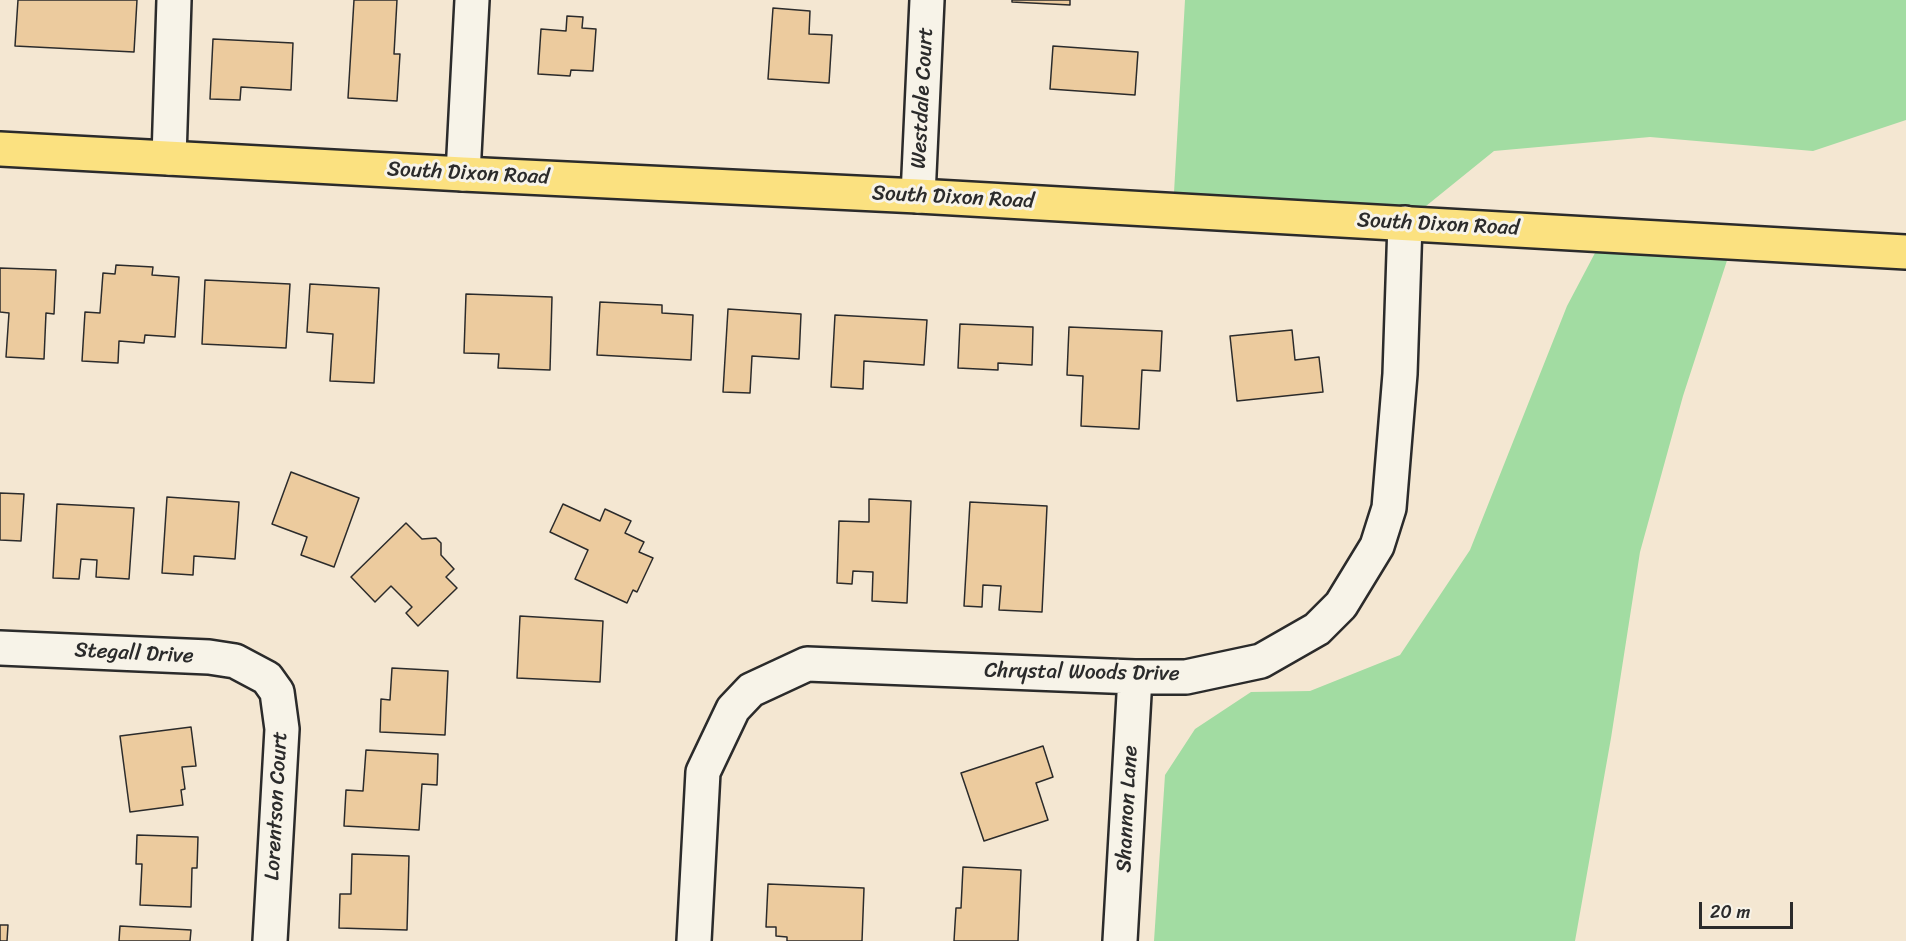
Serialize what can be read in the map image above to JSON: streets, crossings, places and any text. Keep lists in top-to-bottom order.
{
  "streets": {
    "main road": ["South Dixon Road"],
    "street": [
      "Westdale Court",
      "Stegall Drive",
      "Chrystal Woods Drive",
      "Lorentson Court",
      "Shannon Lane"
    ]
  },
  "crossings": [
    ["Westdale Court", "South Dixon Road"],
    ["South Dixon Road", "Chrystal Woods Drive"],
    ["Stegall Drive", "Lorentson Court"],
    ["Chrystal Woods Drive", "Shannon Lane"]
  ],
  "scale_bar": "20 m"
}
